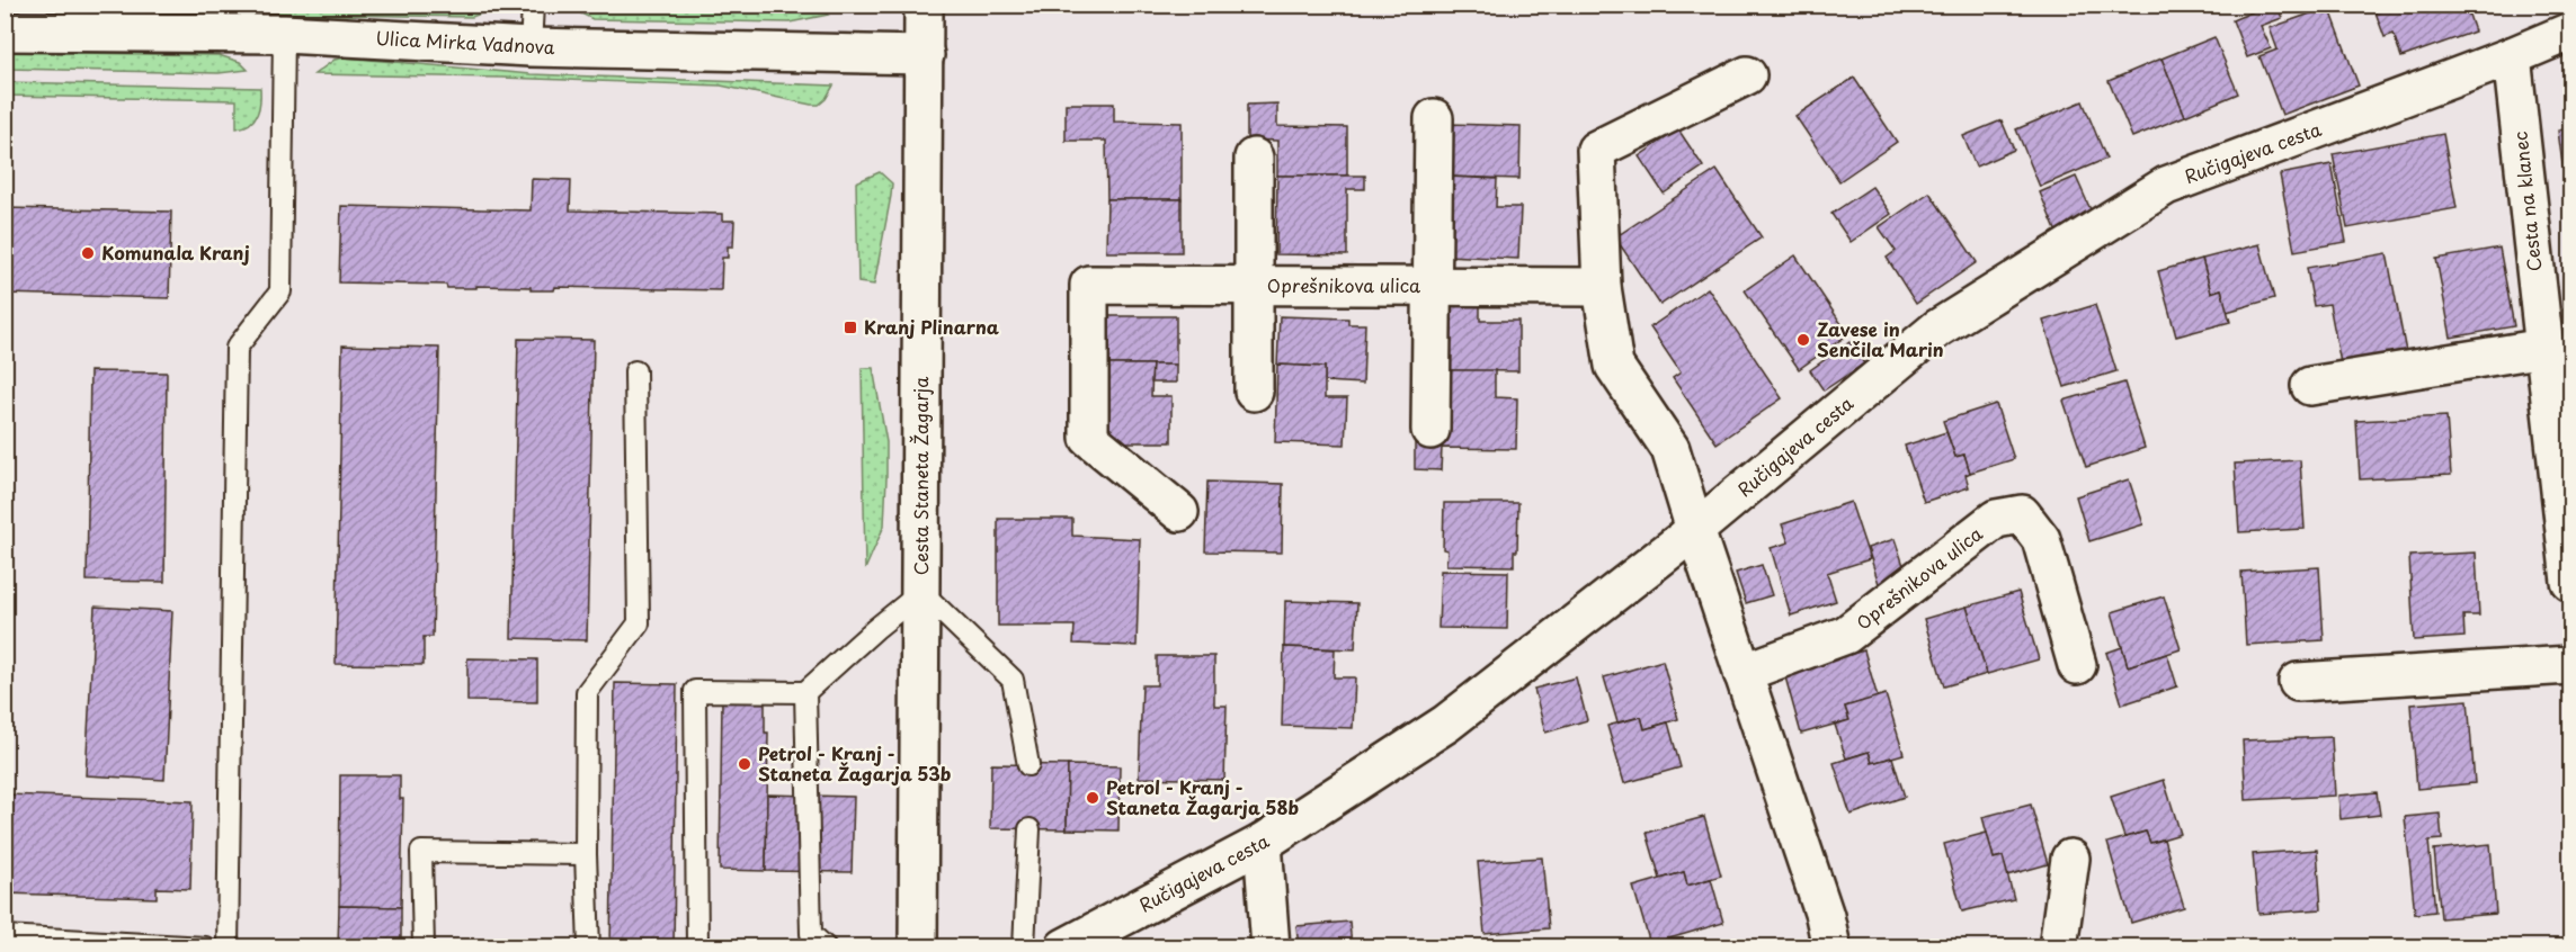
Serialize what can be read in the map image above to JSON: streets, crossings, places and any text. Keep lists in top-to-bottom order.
{
  "streets": {
    "street": [
      "Ulica Mirka Vadnova",
      "Ručigajeva cesta",
      "Cesta na klanec",
      "Oprešnikova ulica",
      "Cesta Staneta Žagarja"
    ]
  },
  "crossings": [
    ["Ulica Mirka Vadnova", "Cesta Staneta Žagarja"],
    ["Ručigajeva cesta", "Cesta na klanec"]
  ],
  "places": {
    "other": [
      "Komunala Kranj",
      "Zavese in Senčila Marin",
      "Petrol - Kranj - Staneta Žagarja 53b",
      "Petrol - Kranj - Staneta Žagarja 58b"
    ],
    "transit": ["Kranj Plinarna"]
  }
}
